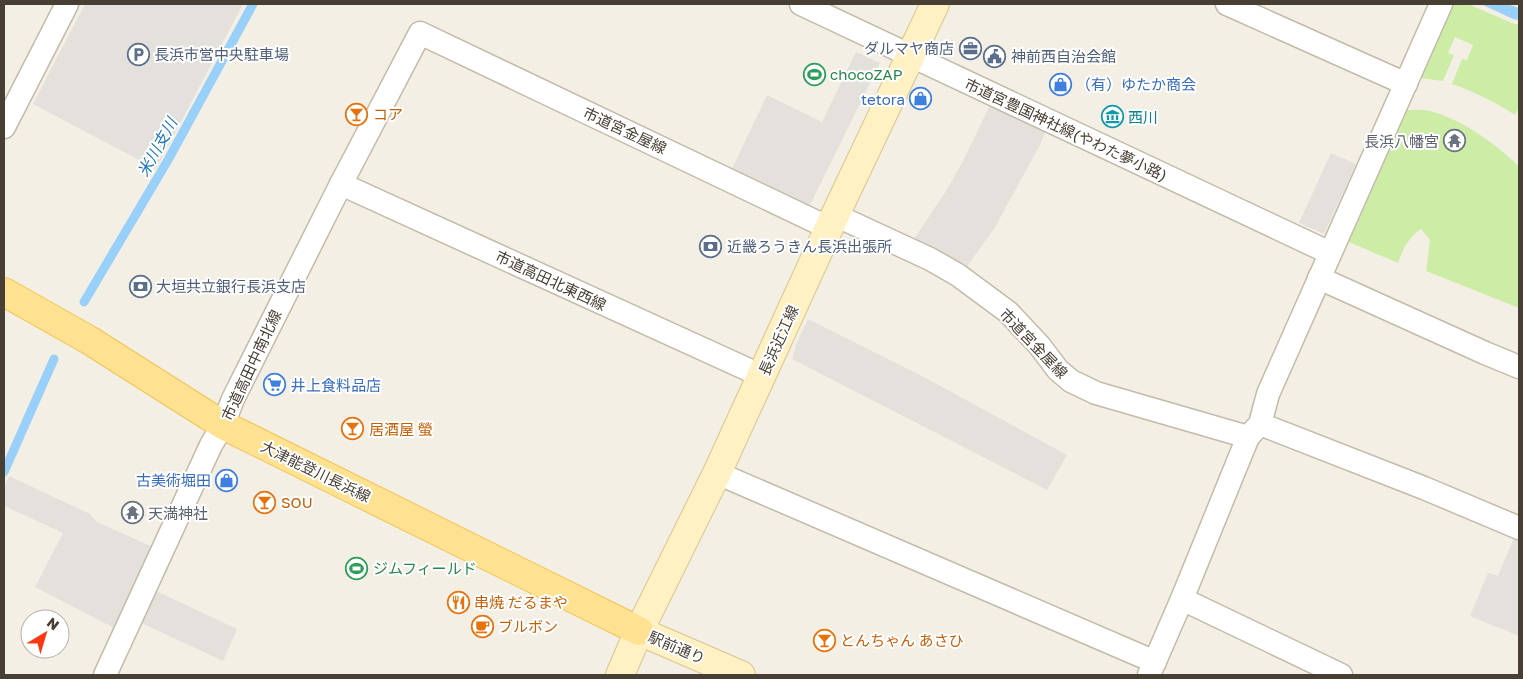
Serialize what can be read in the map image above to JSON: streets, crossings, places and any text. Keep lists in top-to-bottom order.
{
  "streets": {
    "main road": ["長浜近江線", "大津能登川長浜線", "駅前通り"],
    "street": [
      "市道宮豊国神社線(やわた夢小路)",
      "市道宮金屋線",
      "市道高田北東西線",
      "市道高田中南北線"
    ]
  },
  "crossings": [
    ["市道宮豊国神社線(やわた夢小路)", "長浜近江線"],
    ["市道宮金屋線", "長浜近江線"],
    ["市道宮金屋線", "市道高田中南北線"],
    ["市道高田北東西線", "長浜近江線"],
    ["市道高田北東西線", "市道高田中南北線"],
    ["長浜近江線", "大津能登川長浜線"],
    ["長浜近江線", "駅前通り"],
    ["市道高田中南北線", "大津能登川長浜線"],
    ["大津能登川長浜線", "駅前通り"]
  ],
  "water": ["米川支川"],
  "places": {
    "office": ["ダルマヤ商店"],
    "parking": ["長浜市営中央駐車場"],
    "public building": ["神前西自治会館"],
    "sports": ["chocoZAP", "ジムフィールド"],
    "shop": ["（有）ゆたか商会", "tetora", "古美術堀田"],
    "bar": [
      "コア",
      "居酒屋 螢",
      "SOU",
      "とんちゃん あさひ"
    ],
    "museum": ["西川"],
    "temple": ["長浜八幡宮", "天満神社"],
    "bank": ["近畿ろうきん長浜出張所", "大垣共立銀行長浜支店"],
    "supermarket": ["井上食料品店"],
    "restaurant": ["串焼 だるまや"],
    "cafe": ["ブルボン"]
  },
  "north": "top right"
}
